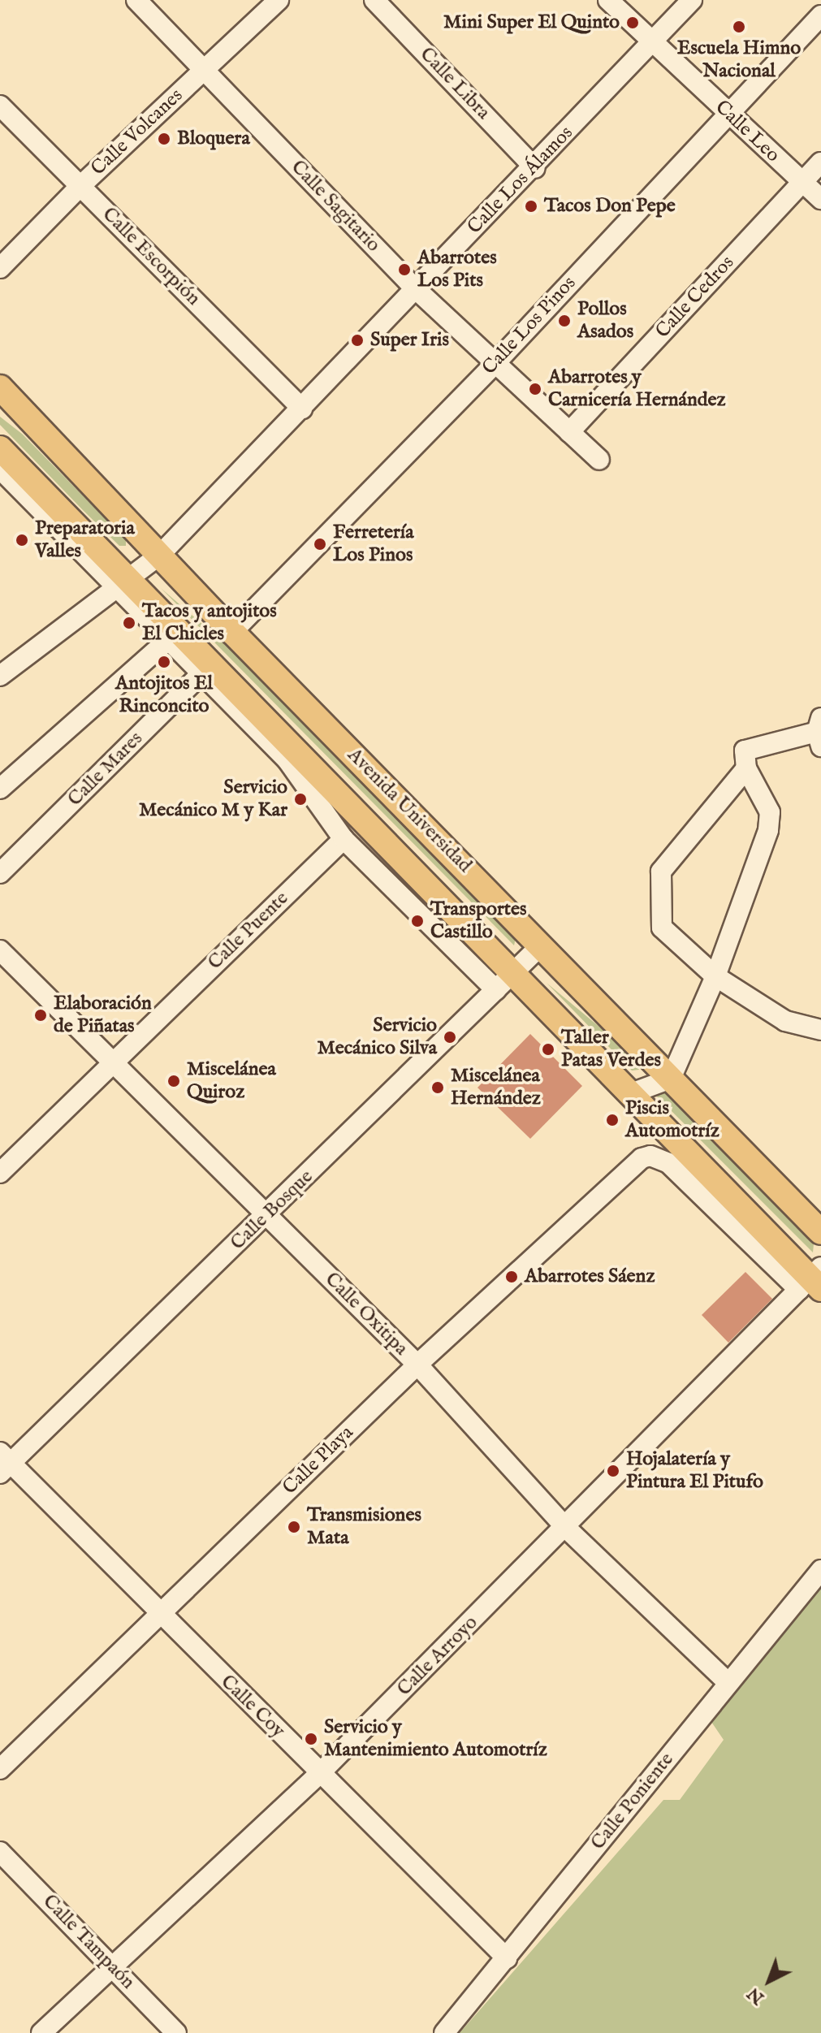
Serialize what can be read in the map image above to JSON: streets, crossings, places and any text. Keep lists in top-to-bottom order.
{
  "streets": {
    "main road": ["Avenida Universidad"],
    "street": [
      "Calle Libra",
      "Calle Leo",
      "Calle Volcanes",
      "Calle Los Álamos",
      "Calle Sagitario",
      "Calle Escorpión",
      "Calle Cedros",
      "Calle Los Pinos",
      "Calle Mares",
      "Calle Puente",
      "Calle Bosque",
      "Calle Oxitipa",
      "Calle Playa",
      "Calle Arroyo",
      "Calle Coy",
      "Calle Poniente",
      "Calle Tampaón"
    ]
  },
  "crossings": [
    ["Calle Libra", "Calle Los Álamos"],
    ["Calle Leo", "Calle Los Álamos"],
    ["Calle Leo", "Calle Cedros"],
    ["Calle Leo", "Calle Los Pinos"],
    ["Calle Volcanes", "Calle Sagitario"],
    ["Calle Volcanes", "Calle Escorpión"],
    ["Calle Los Álamos", "Calle Sagitario"],
    ["Calle Los Álamos", "Calle Escorpión"],
    ["Calle Los Álamos", "Avenida Universidad"],
    ["Calle Sagitario", "Calle Cedros"],
    ["Calle Sagitario", "Calle Los Pinos"],
    ["Calle Los Pinos", "Avenida Universidad"],
    ["Calle Mares", "Avenida Universidad"],
    ["Avenida Universidad", "Calle Bosque"],
    ["Avenida Universidad", "Calle Playa"],
    ["Avenida Universidad", "Calle Arroyo"],
    ["Calle Puente", "Calle Oxitipa"],
    ["Calle Bosque", "Calle Oxitipa"],
    ["Calle Bosque", "Calle Coy"],
    ["Calle Oxitipa", "Calle Playa"],
    ["Calle Oxitipa", "Calle Arroyo"],
    ["Calle Oxitipa", "Calle Poniente"],
    ["Calle Playa", "Calle Arroyo"],
    ["Calle Playa", "Calle Coy"],
    ["Calle Arroyo", "Calle Coy"],
    ["Calle Arroyo", "Calle Tampaón"],
    ["Calle Coy", "Calle Poniente"]
  ],
  "places": [
    "Mini Super El Quinto",
    "Escuela Himno Nacional",
    "Bloquera",
    "Tacos Don Pepe",
    "Abarrotes Los Pits",
    "Pollos Asados",
    "Super Iris",
    "Abarrotes y Carnicería Hernández",
    "Preparatoria Valles",
    "Ferretería Los Pinos",
    "Tacos y antojitos El Chicles",
    "Antojitos El Rinconcito",
    "Servicio Mecánico M y Kar",
    "Transportes Castillo",
    "Elaboración de Piñatas",
    "Servicio Mecánico Silva",
    "Taller Patas Verdes",
    "Miscelánea Quiroz",
    "Miscelánea Hernández",
    "Piscis Automotríz",
    "Abarrotes Sáenz",
    "Hojalatería y Pintura El Pitufo",
    "Transmisiones Mata",
    "Servicio y Mantenimiento Automotríz"
  ],
  "north": "bottom left"
}
